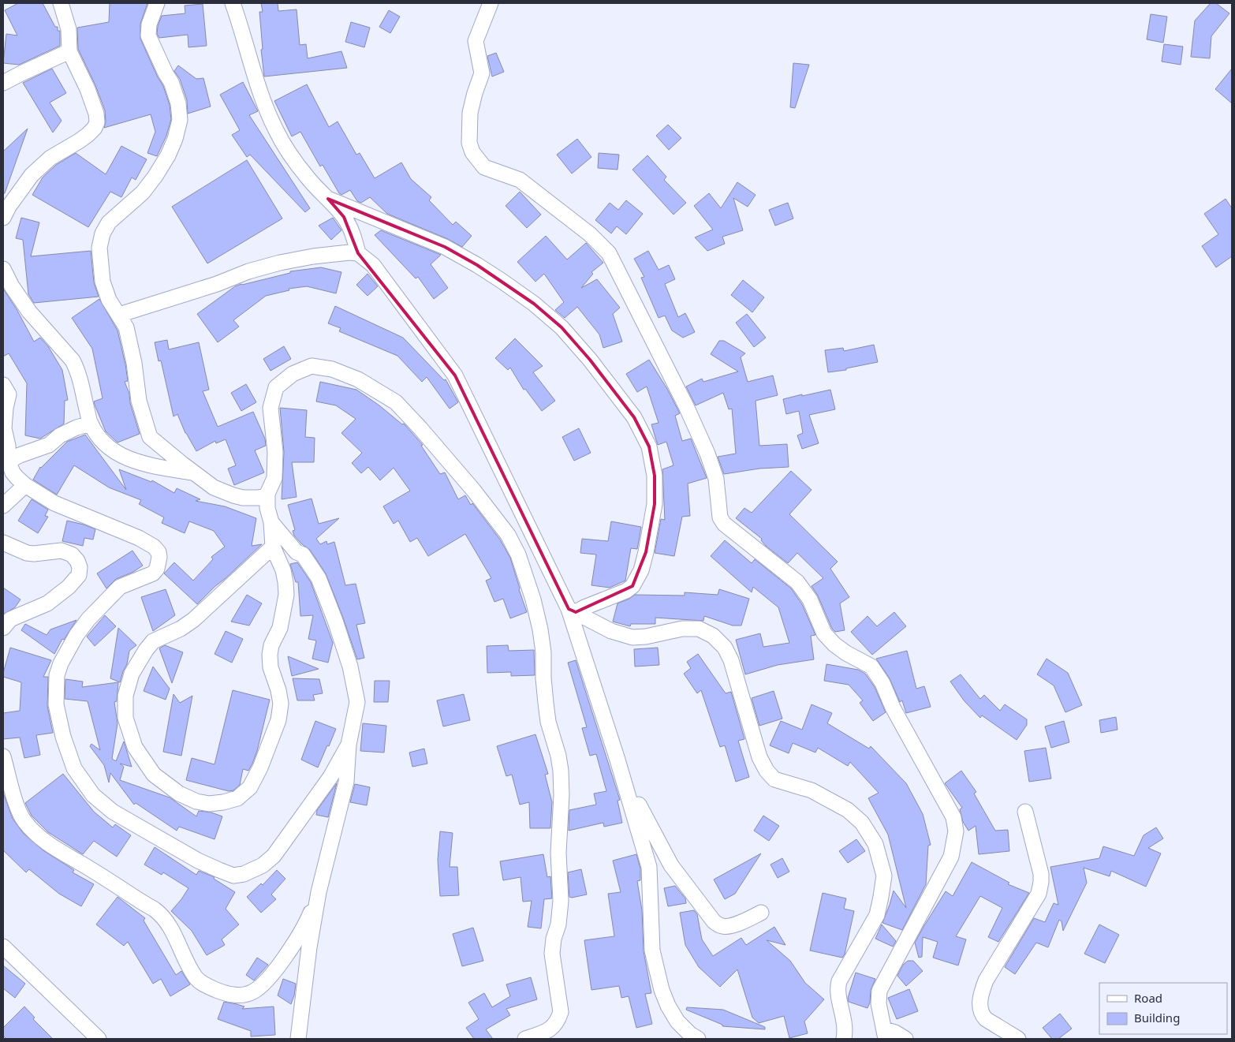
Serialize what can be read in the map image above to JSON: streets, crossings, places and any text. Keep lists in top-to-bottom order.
{
  "legend": ["Road", "Building"]
}
